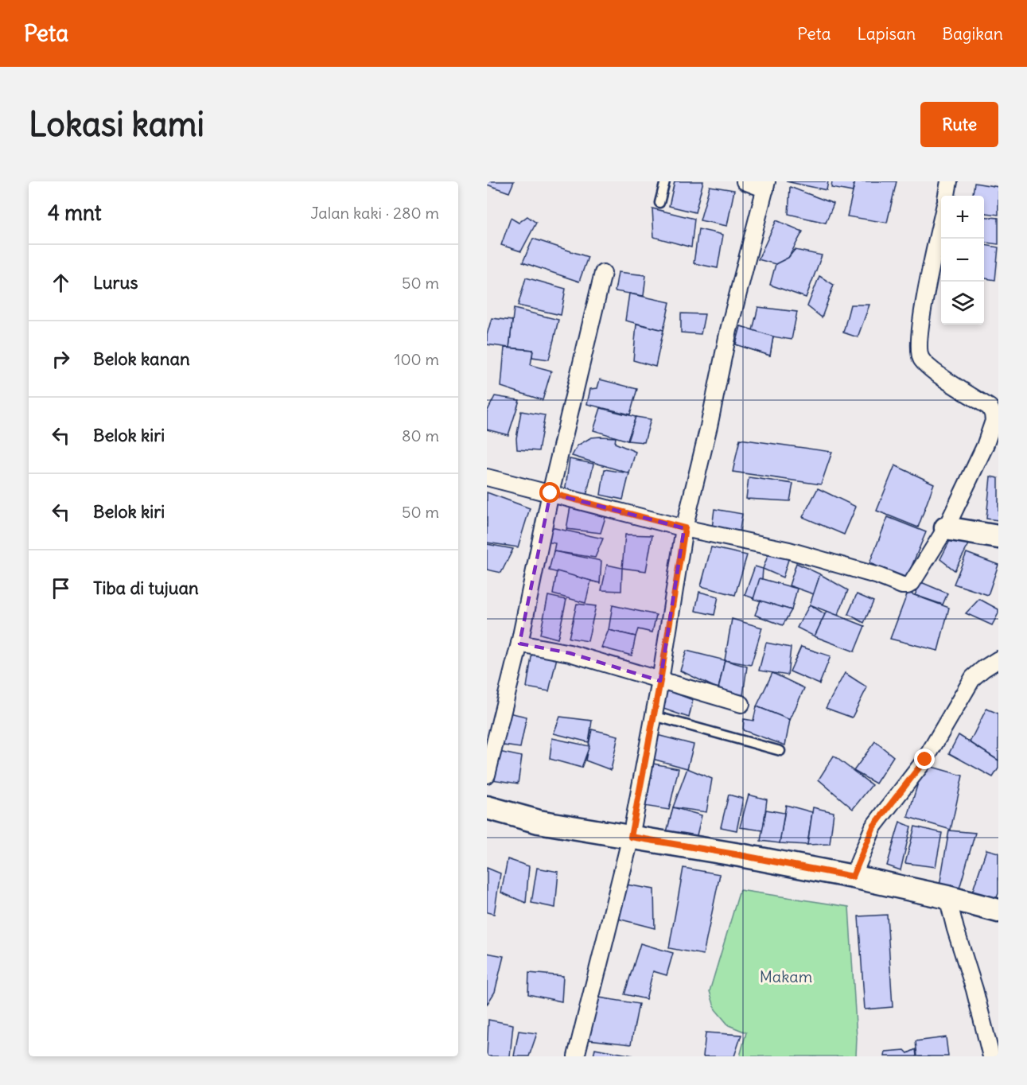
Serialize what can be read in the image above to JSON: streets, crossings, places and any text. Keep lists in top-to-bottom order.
{
  "parks": ["Makam"],
  "page": {
    "header": "Peta",
    "nav": ["Peta", "Lapisan", "Bagikan"],
    "buttons": "Rute",
    "title": "Lokasi kami",
    "heading": ["4 mnt", "Jalan kaki · 280 m"],
    "map_buttons": ["+", "−"],
    "list": [
      ["Lurus", "50 m"],
      ["Belok kanan", "100 m"],
      ["Belok kiri", "80 m"],
      ["Belok kiri", "50 m"],
      "Tiba di tujuan"
    ]
  }
}
